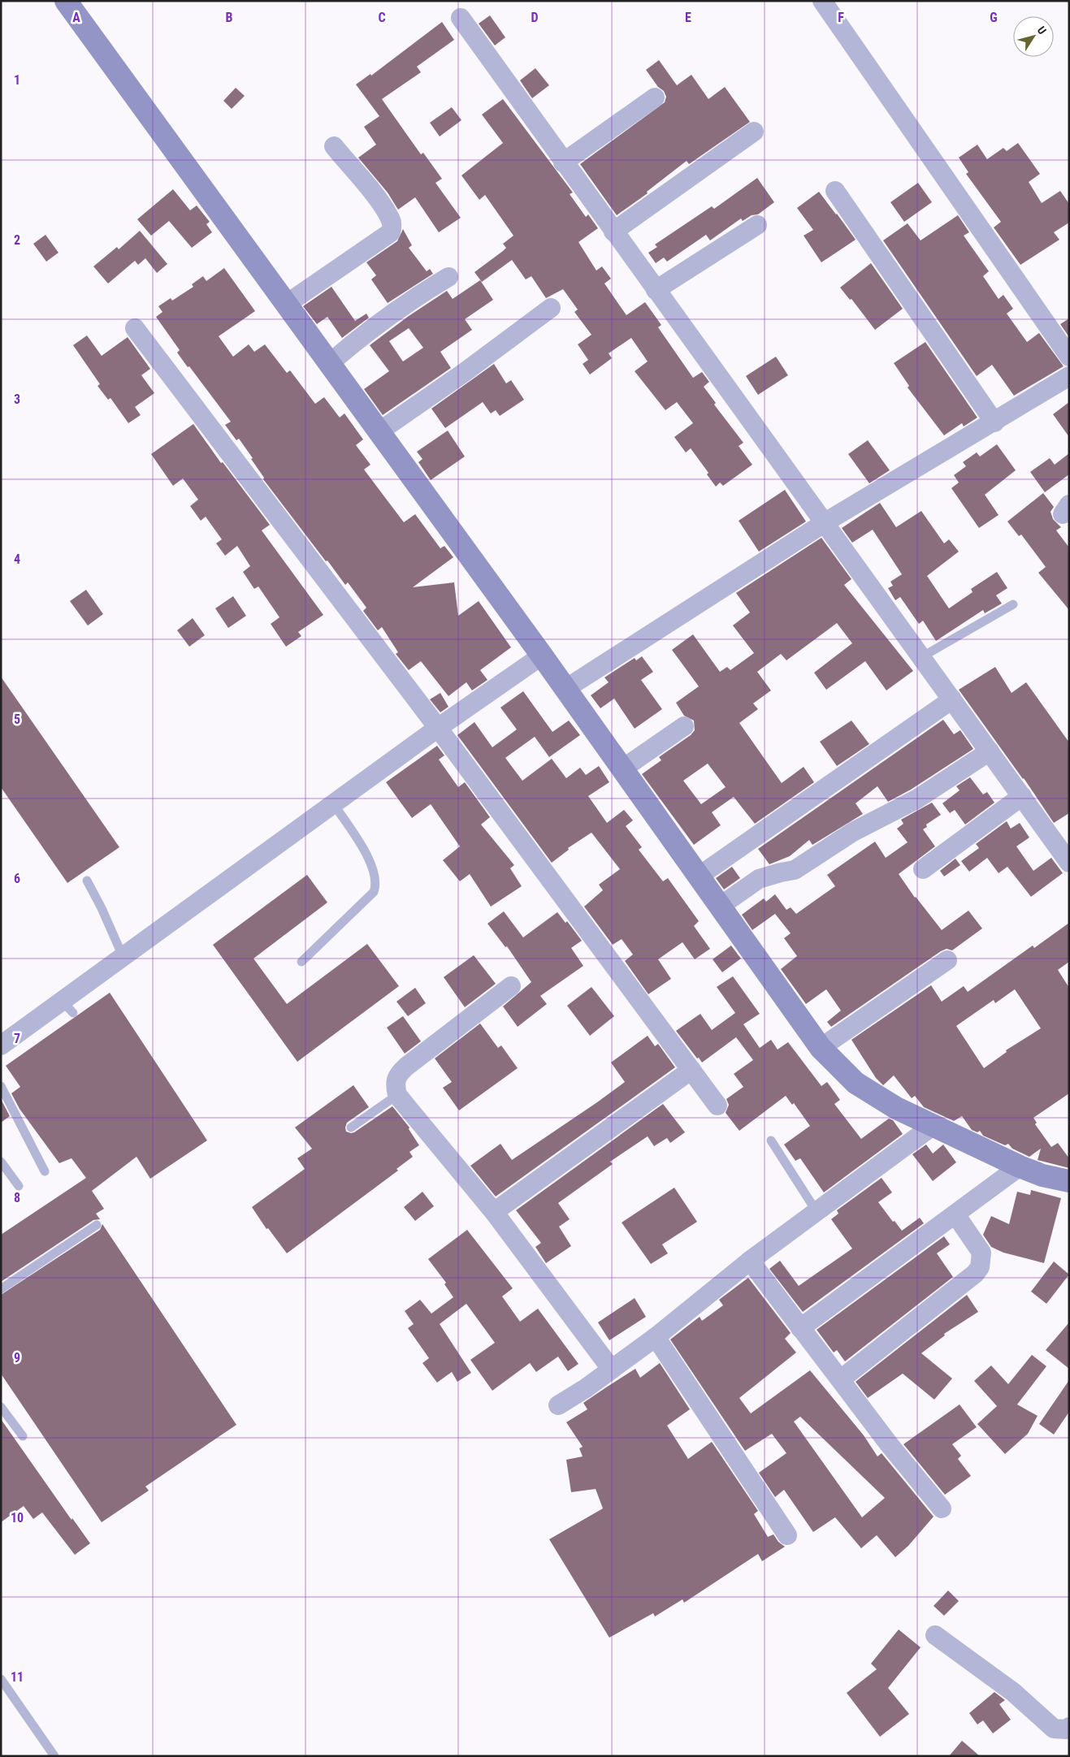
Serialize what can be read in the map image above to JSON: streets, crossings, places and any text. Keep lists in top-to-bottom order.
{
  "north": "top right",
  "grid": {
    "columns": [
      "A",
      "B",
      "C",
      "D",
      "E",
      "F",
      "G"
    ],
    "rows": [
      "1",
      "2",
      "3",
      "4",
      "5",
      "6",
      "7",
      "8",
      "9",
      "10",
      "11"
    ]
  }
}
